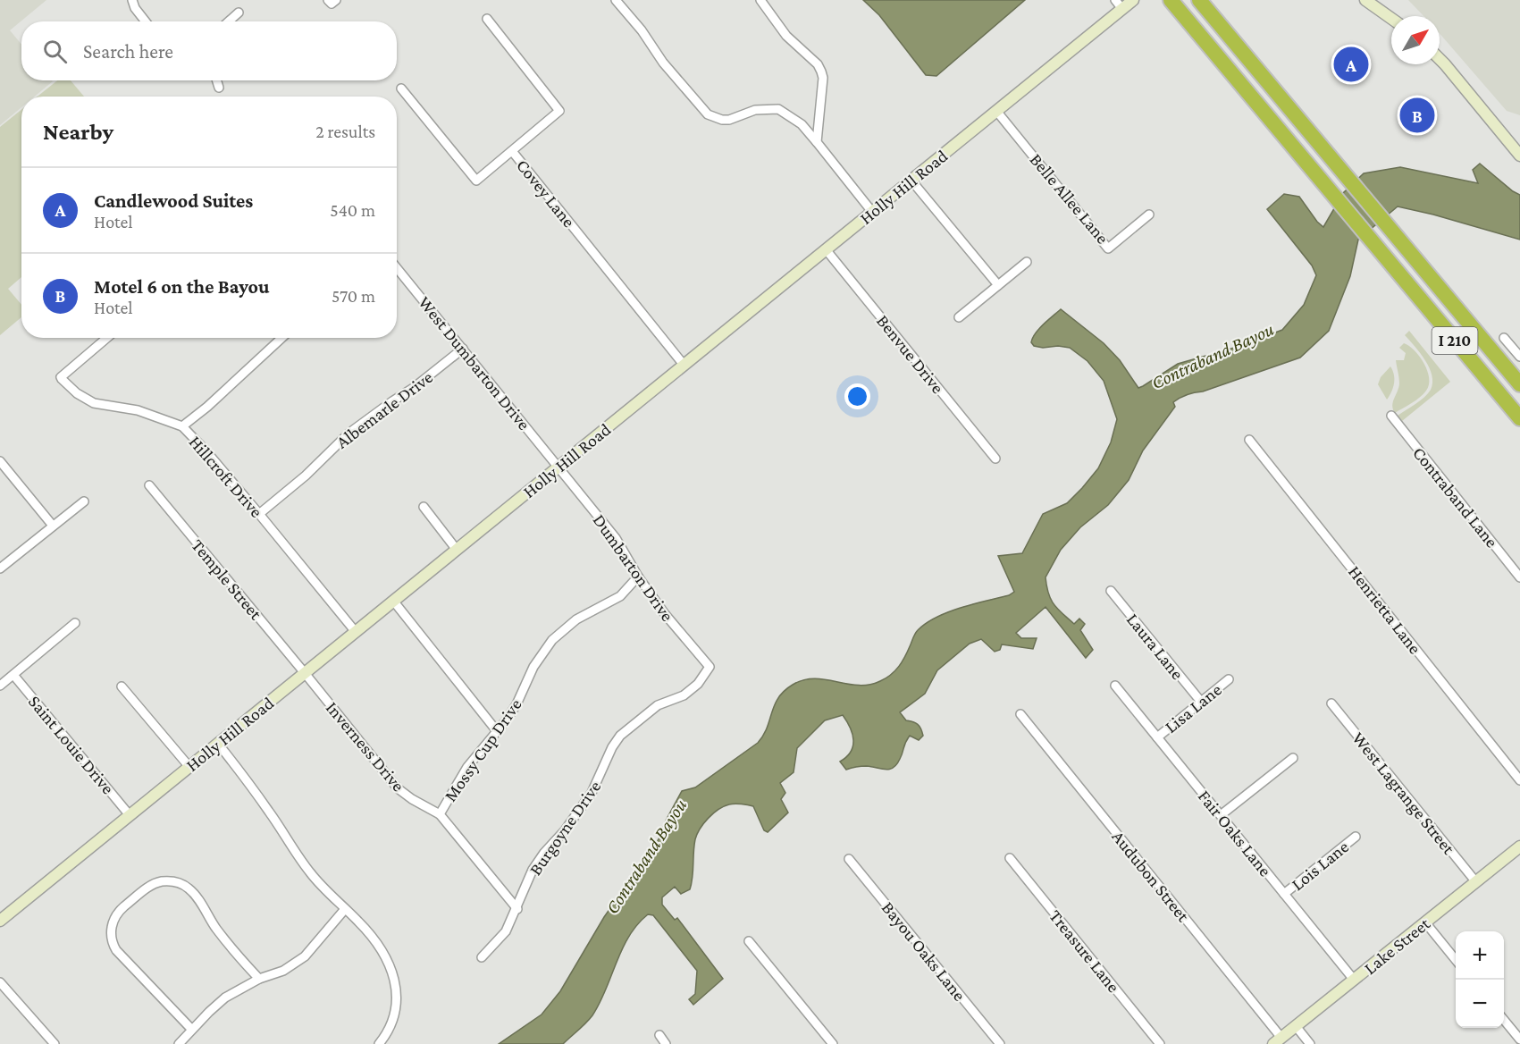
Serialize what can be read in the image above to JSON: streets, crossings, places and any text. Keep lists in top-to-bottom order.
{
  "streets": {
    "highway": ["I 210"],
    "street": [
      "Holly Hill Road",
      "Covey Lane",
      "Belle Allee Lane",
      "Benvue Drive",
      "West Dumbarton Drive",
      "Albemarle Drive",
      "Hillcroft Drive",
      "Contraband Lane",
      "Dumbarton Drive",
      "Temple Street",
      "Henrietta Lane",
      "Laura Lane",
      "Lisa Lane",
      "Saint Louie Drive",
      "Inverness Drive",
      "Mossy Cup Drive",
      "West Lagrange Street",
      "Burgoyne Drive",
      "Fair Oaks Lane",
      "Lois Lane",
      "Audubon Street",
      "Lake Street",
      "Bayou Oaks Lane",
      "Treasure Lane"
    ]
  },
  "crossings": [
    ["Holly Hill Road", "Covey Lane"],
    ["Holly Hill Road", "Belle Allee Lane"],
    ["Holly Hill Road", "Benvue Drive"],
    ["Holly Hill Road", "West Dumbarton Drive"],
    ["Holly Hill Road", "Hillcroft Drive"],
    ["Holly Hill Road", "Dumbarton Drive"],
    ["Holly Hill Road", "Temple Street"],
    ["Holly Hill Road", "Saint Louie Drive"],
    ["Holly Hill Road", "Inverness Drive"],
    ["West Dumbarton Drive", "Albemarle Drive"],
    ["West Dumbarton Drive", "Dumbarton Drive"],
    ["Albemarle Drive", "Hillcroft Drive"],
    ["Dumbarton Drive", "Mossy Cup Drive"],
    ["Dumbarton Drive", "Burgoyne Drive"],
    ["Temple Street", "Inverness Drive"],
    ["Laura Lane", "Lisa Lane"],
    ["Lisa Lane", "Fair Oaks Lane"],
    ["Inverness Drive", "Mossy Cup Drive"],
    ["Inverness Drive", "Burgoyne Drive"],
    ["West Lagrange Street", "Lake Street"],
    ["Fair Oaks Lane", "Lois Lane"],
    ["Fair Oaks Lane", "Lake Street"],
    ["Audubon Street", "Lake Street"]
  ],
  "water": ["Contraband Bayou"],
  "north": "top right",
  "page": {
    "search": "Search here",
    "pins": ["A", "B"],
    "heading": ["Nearby", "2 results"],
    "list": [
      {
        "mark": "A",
        "name": "Candlewood Suites",
        "note": "Hotel",
        "value": "540 m"
      },
      {
        "mark": "B",
        "name": "Motel 6 on the Bayou",
        "note": "Hotel",
        "value": "570 m"
      }
    ],
    "map_buttons": ["+", "−"]
  }
}
